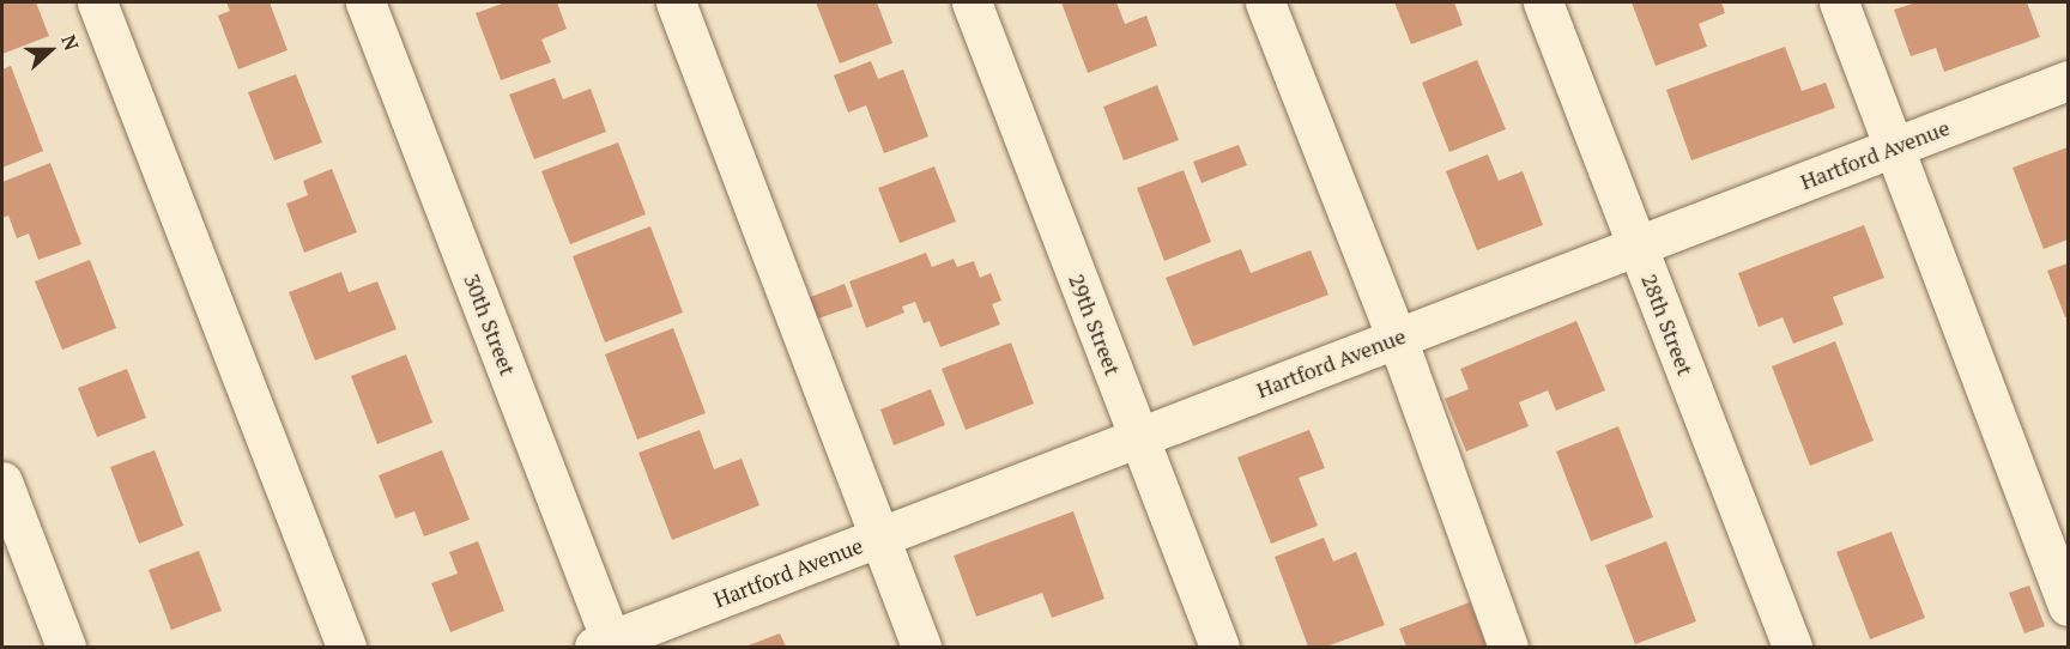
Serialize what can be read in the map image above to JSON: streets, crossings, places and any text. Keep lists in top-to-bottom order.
{
  "streets": {
    "street": [
      "Hartford Avenue",
      "30th Street",
      "29th Street",
      "28th Street"
    ]
  },
  "crossings": [
    ["Hartford Avenue", "30th Street"],
    ["Hartford Avenue", "29th Street"],
    ["Hartford Avenue", "28th Street"]
  ],
  "north": "right"
}
